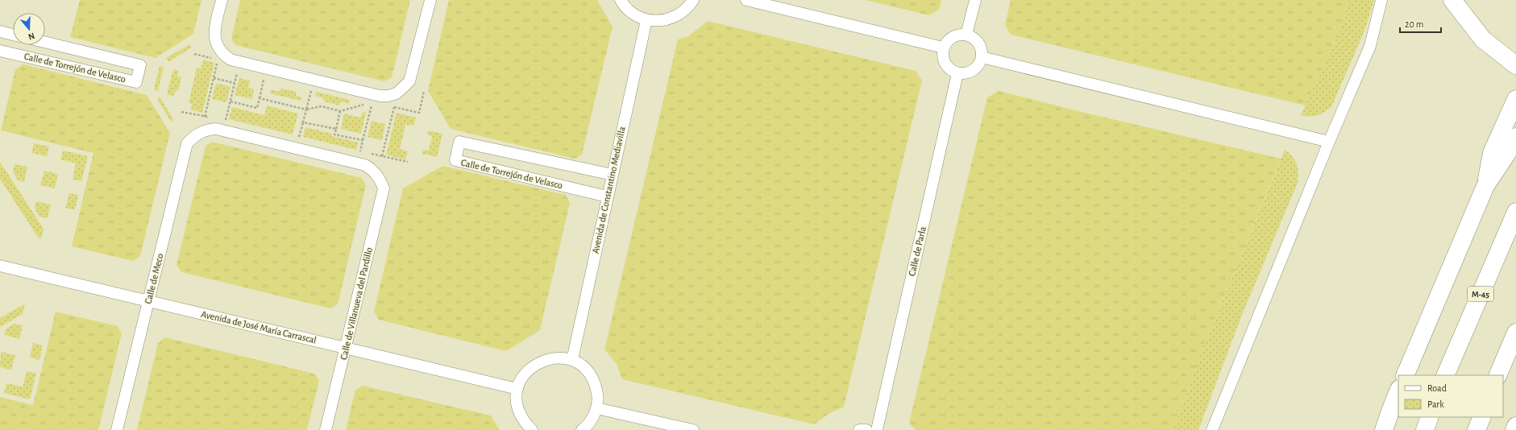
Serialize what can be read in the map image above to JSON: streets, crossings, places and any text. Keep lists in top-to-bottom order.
{
  "streets": {
    "main road": ["M-45"],
    "street": [
      "Calle de Torrejón de Velasco",
      "Avenida de Constantino Mediavilla",
      "Calle de Parla",
      "Calle de Meco",
      "Calle de Villanueva del Pardillo",
      "Avenida de José María Carrascal"
    ]
  },
  "crossings": [
    ["Calle de Torrejón de Velasco", "Avenida de Constantino Mediavilla"],
    ["Calle de Meco", "Calle de Villanueva del Pardillo"],
    ["Calle de Meco", "Avenida de José María Carrascal"],
    ["Calle de Villanueva del Pardillo", "Avenida de José María Carrascal"]
  ],
  "legend": ["Road", "Park"],
  "scale_bar": "20 m",
  "north": "bottom"
}
